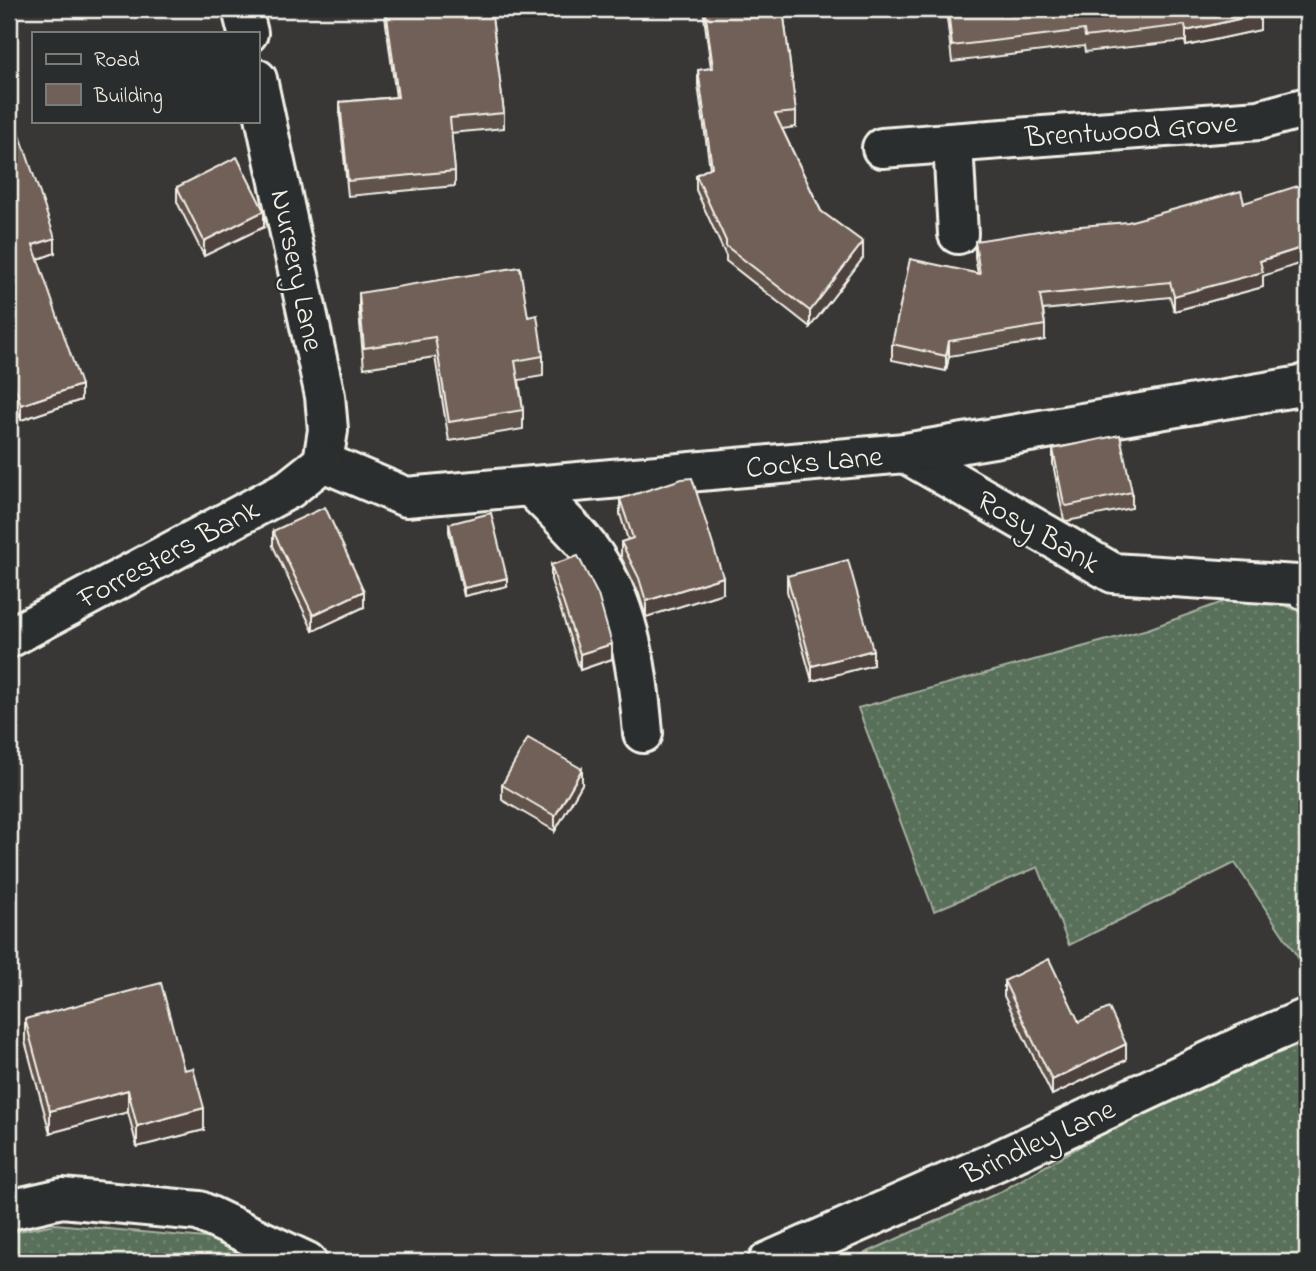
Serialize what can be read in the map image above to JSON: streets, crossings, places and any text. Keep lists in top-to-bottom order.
{
  "streets": {
    "street": [
      "Brentwood Grove",
      "Nursery Lane",
      "Cocks Lane",
      "Rosy Bank",
      "Forresters Bank",
      "Brindley Lane"
    ]
  },
  "crossings": [
    ["Nursery Lane", "Cocks Lane"],
    ["Nursery Lane", "Forresters Bank"],
    ["Cocks Lane", "Rosy Bank"],
    ["Cocks Lane", "Forresters Bank"]
  ],
  "legend": ["Road", "Building"]
}
